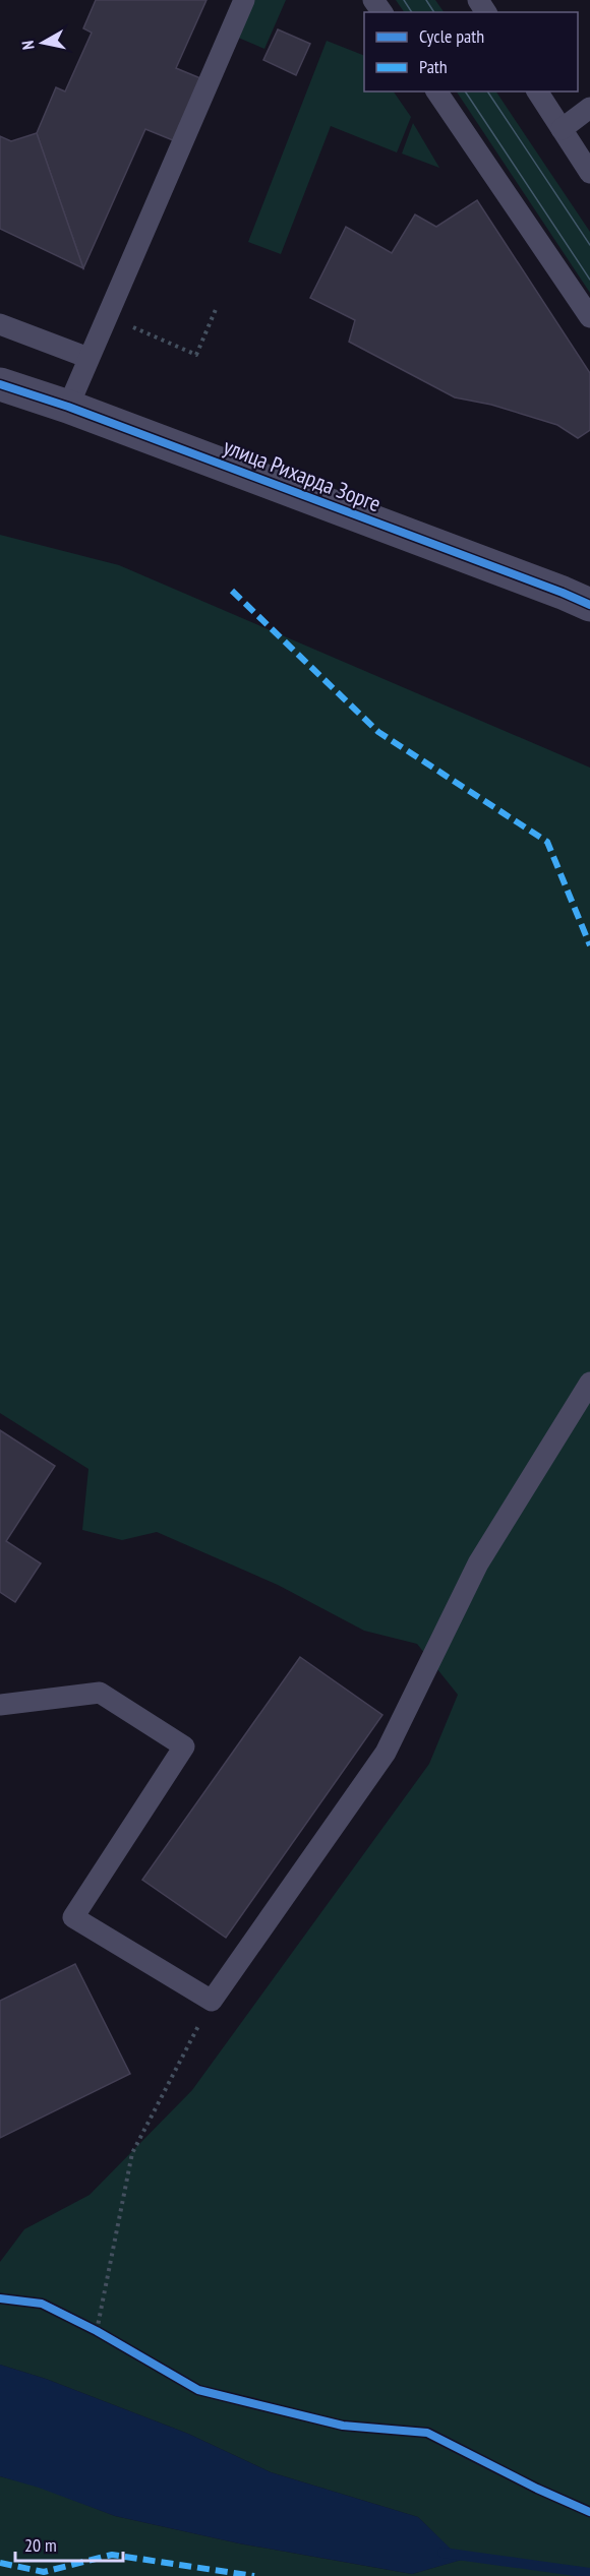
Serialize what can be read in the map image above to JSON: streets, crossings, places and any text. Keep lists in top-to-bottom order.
{
  "streets": {
    "street": ["улица Рихарда Зорге"]
  },
  "legend": ["Cycle path", "Path"],
  "scale_bar": "20 m",
  "north": "left"
}
